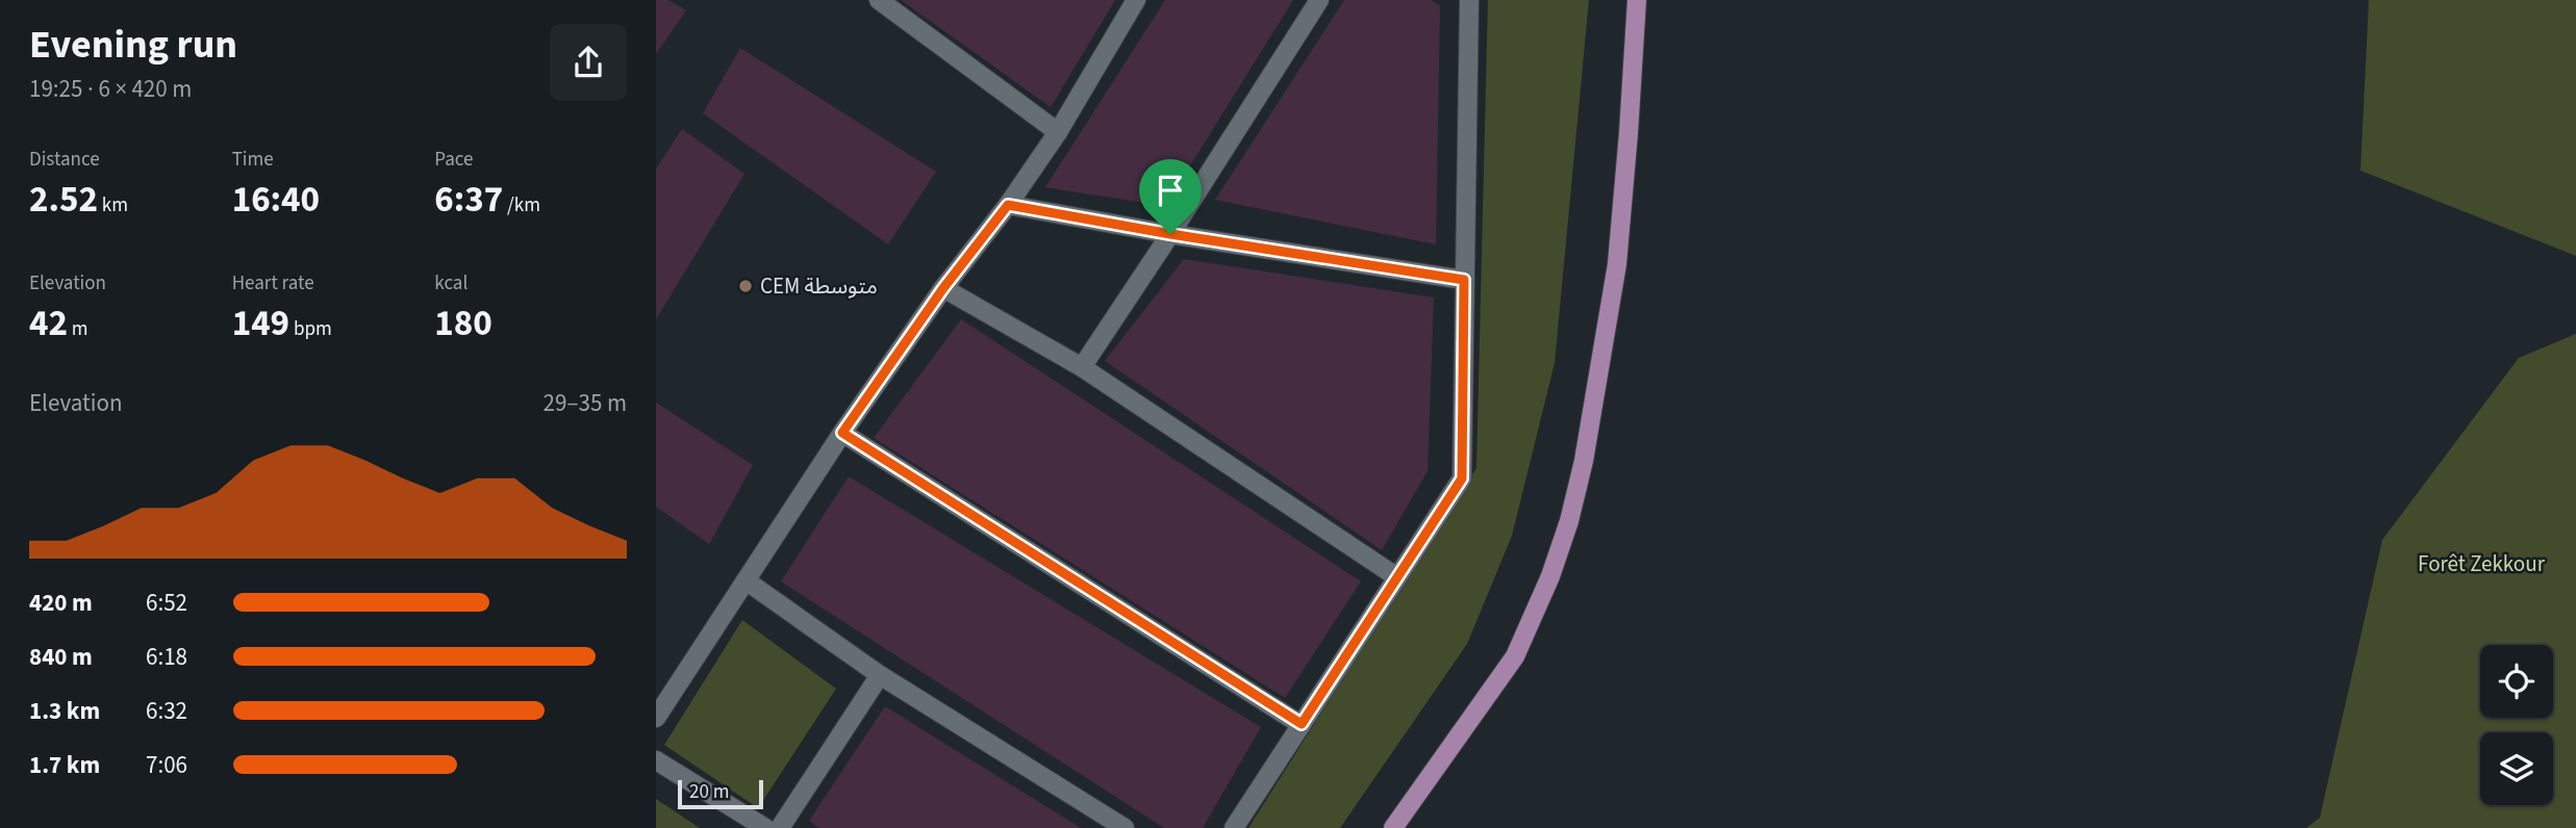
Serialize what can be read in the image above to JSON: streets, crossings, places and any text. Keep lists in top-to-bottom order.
{
  "parks": ["Forêt Zekkour"],
  "places": ["CEM متوسطة"],
  "scale_bar": "20 m",
  "page": {
    "heading": ["Evening run", "19:25 · 6 × 420 m"],
    "stats": [
      ["Distance", "2.52 km"],
      ["Time", "16:40"],
      ["Pace", "6:37 /km"],
      ["Elevation", "42 m"],
      ["Heart rate", "149 bpm"],
      ["kcal", "180"]
    ],
    "chart": ["Elevation", "29–35 m"],
    "list": [
      {
        "name": "420 m",
        "note": "6:52"
      },
      {
        "name": "840 m",
        "note": "6:18"
      },
      {
        "name": "1.3 km",
        "note": "6:32"
      },
      {
        "name": "1.7 km",
        "note": "7:06"
      }
    ],
    "scale": "20 m"
  }
}
